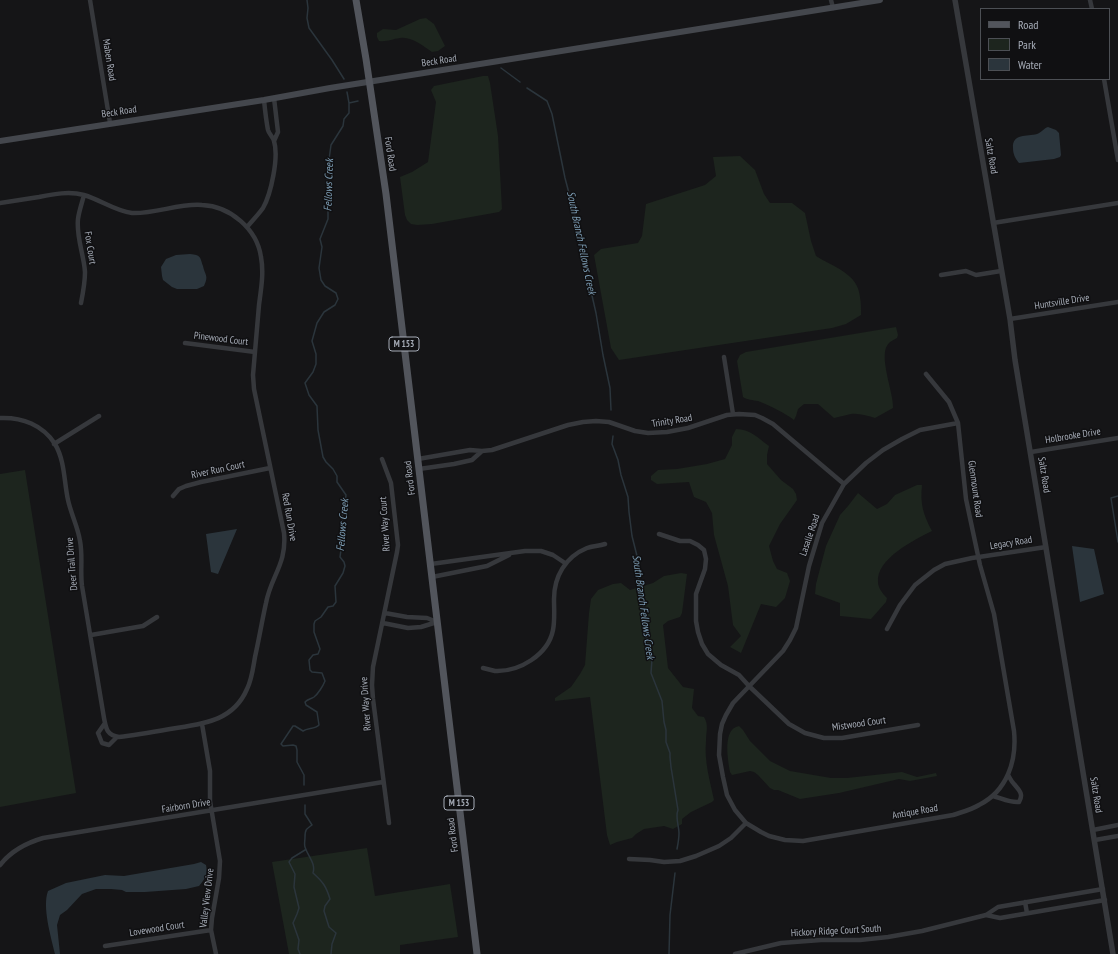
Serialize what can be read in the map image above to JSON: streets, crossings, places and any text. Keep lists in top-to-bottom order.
{
  "streets": {
    "main road": ["Beck Road", "Ford Road", "M 153"],
    "street": [
      "Maben Road",
      "Saltz Road",
      "Fox Court",
      "Huntsville Drive",
      "Pinewood Court",
      "Trinity Road",
      "Holbrooke Drive",
      "River Run Court",
      "Glenmount Road",
      "Red Run Drive",
      "River Way Court",
      "Lasalle Road",
      "Legacy Road",
      "Deer Trail Drive",
      "River Way Drive",
      "Mistwood Court",
      "Fairborn Drive",
      "Antique Road",
      "Valley View Drive",
      "Lovewood Court",
      "Hickory Ridge Court South"
    ]
  },
  "crossings": [
    ["Maben Road", "Beck Road"],
    ["Beck Road", "Ford Road"],
    ["Ford Road", "Trinity Road"],
    ["Saltz Road", "Huntsville Drive"],
    ["Saltz Road", "Holbrooke Drive"],
    ["Saltz Road", "Legacy Road"],
    ["Saltz Road", "Hickory Ridge Court South"],
    ["Fox Court", "Red Run Drive"],
    ["Pinewood Court", "Red Run Drive"],
    ["Trinity Road", "Lasalle Road"],
    ["River Run Court", "Red Run Drive"],
    ["Glenmount Road", "Lasalle Road"],
    ["Glenmount Road", "Legacy Road"],
    ["Glenmount Road", "Antique Road"],
    ["Red Run Drive", "Deer Trail Drive"],
    ["Red Run Drive", "Valley View Drive"],
    ["River Way Court", "River Way Drive"],
    ["Lasalle Road", "Mistwood Court"],
    ["Lasalle Road", "Antique Road"],
    ["Legacy Road", "Antique Road"],
    ["River Way Drive", "Fairborn Drive"],
    ["Mistwood Court", "Antique Road"],
    ["Fairborn Drive", "Valley View Drive"],
    ["Valley View Drive", "Lovewood Court"]
  ],
  "water": ["Fellows Creek", "South Branch Fellows Creek"],
  "legend": ["Road", "Park", "Water"]
}
